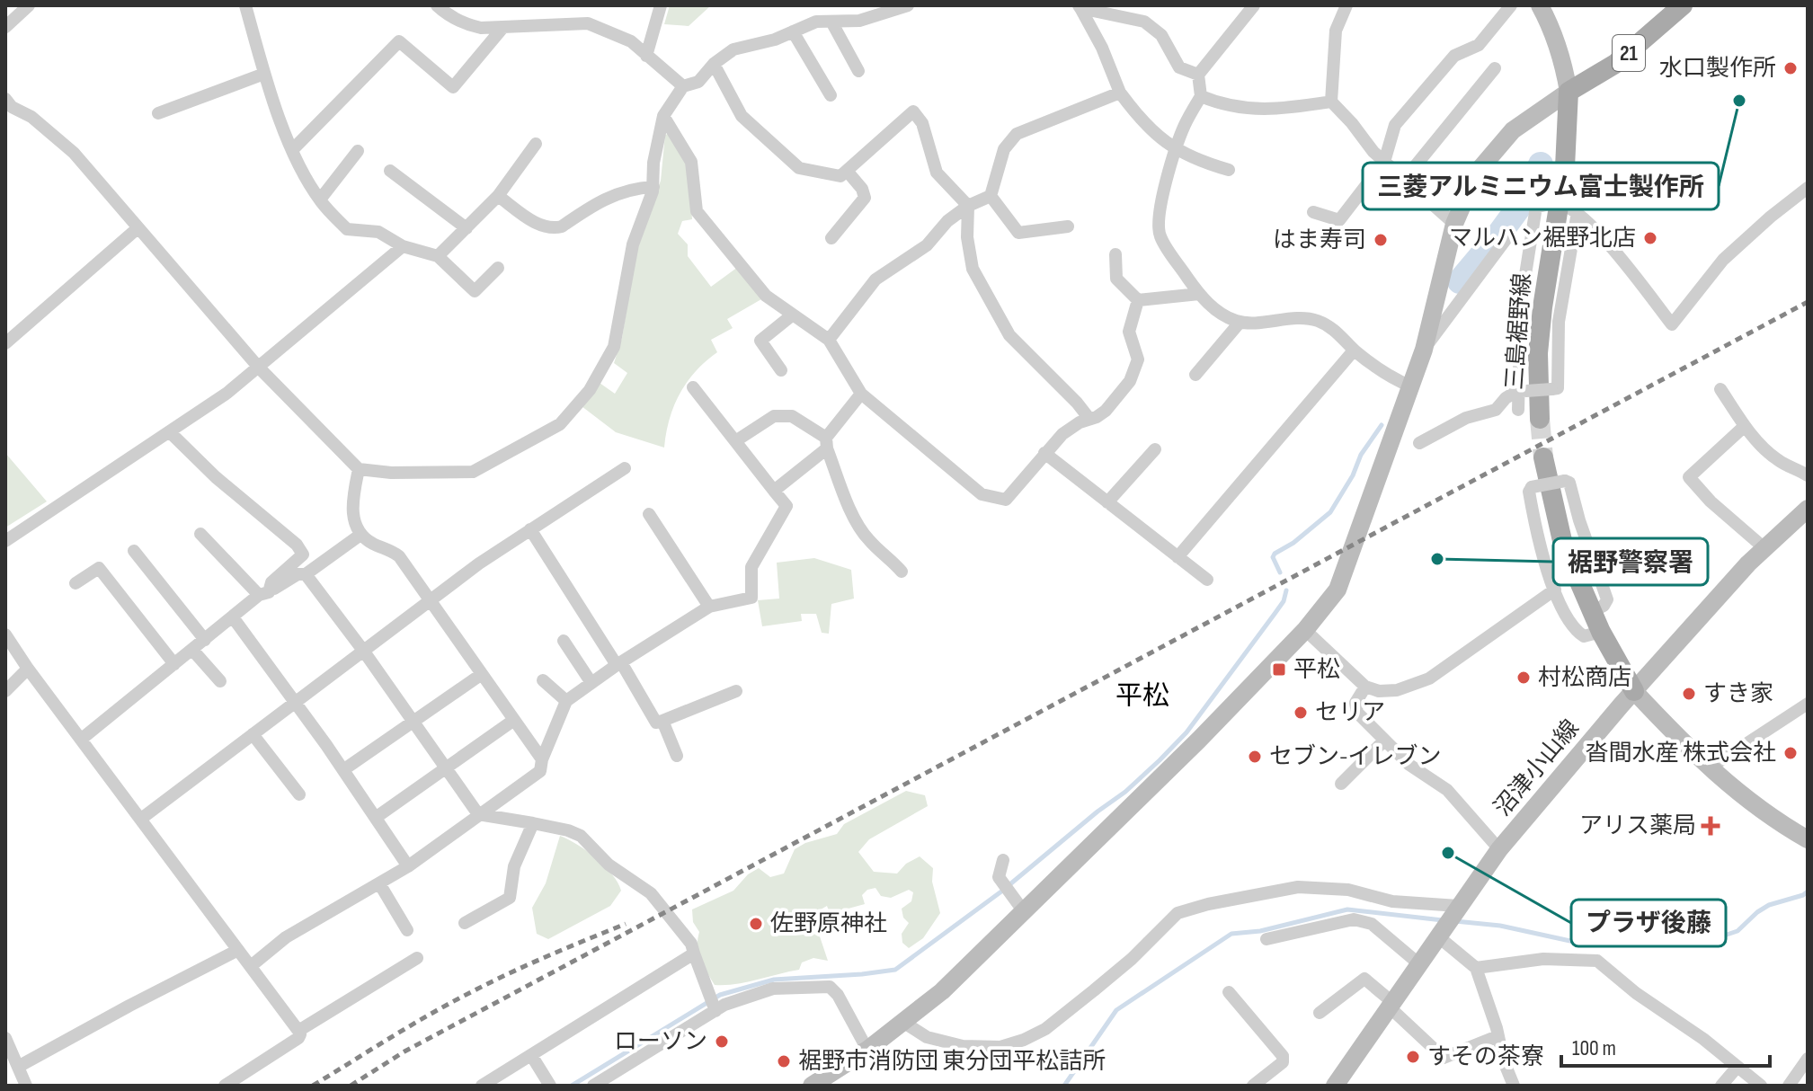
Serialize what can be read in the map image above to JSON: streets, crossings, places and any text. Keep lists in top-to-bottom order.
{
  "streets": {
    "main road": ["21", "三島裾野線"],
    "street": ["沼津小山線"]
  },
  "crossings": [
    ["21", "三島裾野線"]
  ],
  "districts": ["平松"],
  "places": {
    "other": [
      "水口製作所",
      "三菱アルミニウム富士製作所",
      "マルハン裾野北店",
      "はま寿司",
      "裾野警察署",
      "村松商店",
      "すき家",
      "セリア",
      "沓間水産 株式会社",
      "セブン-イレブン",
      "プラザ後藤",
      "佐野原神社",
      "ローソン",
      "すその茶寮",
      "裾野市消防団 東分団平松詰所"
    ],
    "transit": ["平松"],
    "health": ["アリス薬局"]
  },
  "scale_bar": "100 m"
}
